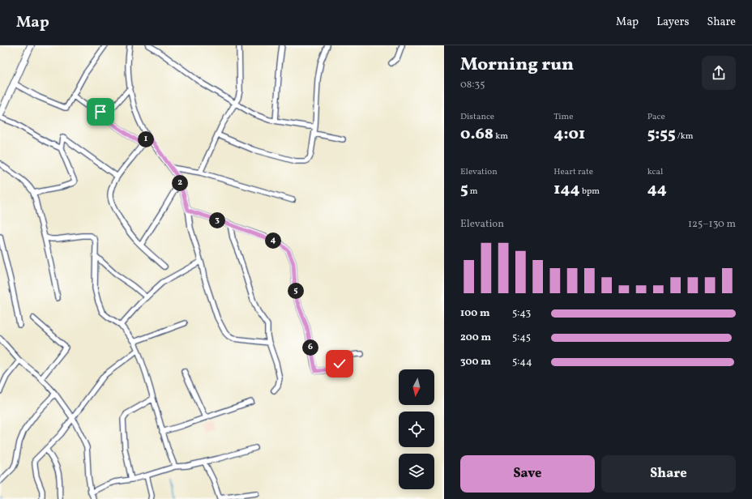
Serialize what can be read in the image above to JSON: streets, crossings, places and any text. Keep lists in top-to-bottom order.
{
  "north": "bottom",
  "page": {
    "header": "Map",
    "nav": ["Map", "Layers", "Share"],
    "heading": ["Morning run", "08:35"],
    "stats": [
      ["Distance", "0.68 km"],
      ["Time", "4:01"],
      ["Pace", "5:55 /km"],
      ["Elevation", "5 m"],
      ["Heart rate", "144 bpm"],
      ["kcal", "44"]
    ],
    "pins": [
      "1",
      "2",
      "3",
      "4",
      "5",
      "6"
    ],
    "chart": ["Elevation", "125–130 m"],
    "list": [
      {
        "name": "100 m",
        "note": "5:43"
      },
      {
        "name": "200 m",
        "note": "5:45"
      },
      {
        "name": "300 m",
        "note": "5:44"
      }
    ],
    "buttons": ["Save", "Share"]
  }
}
